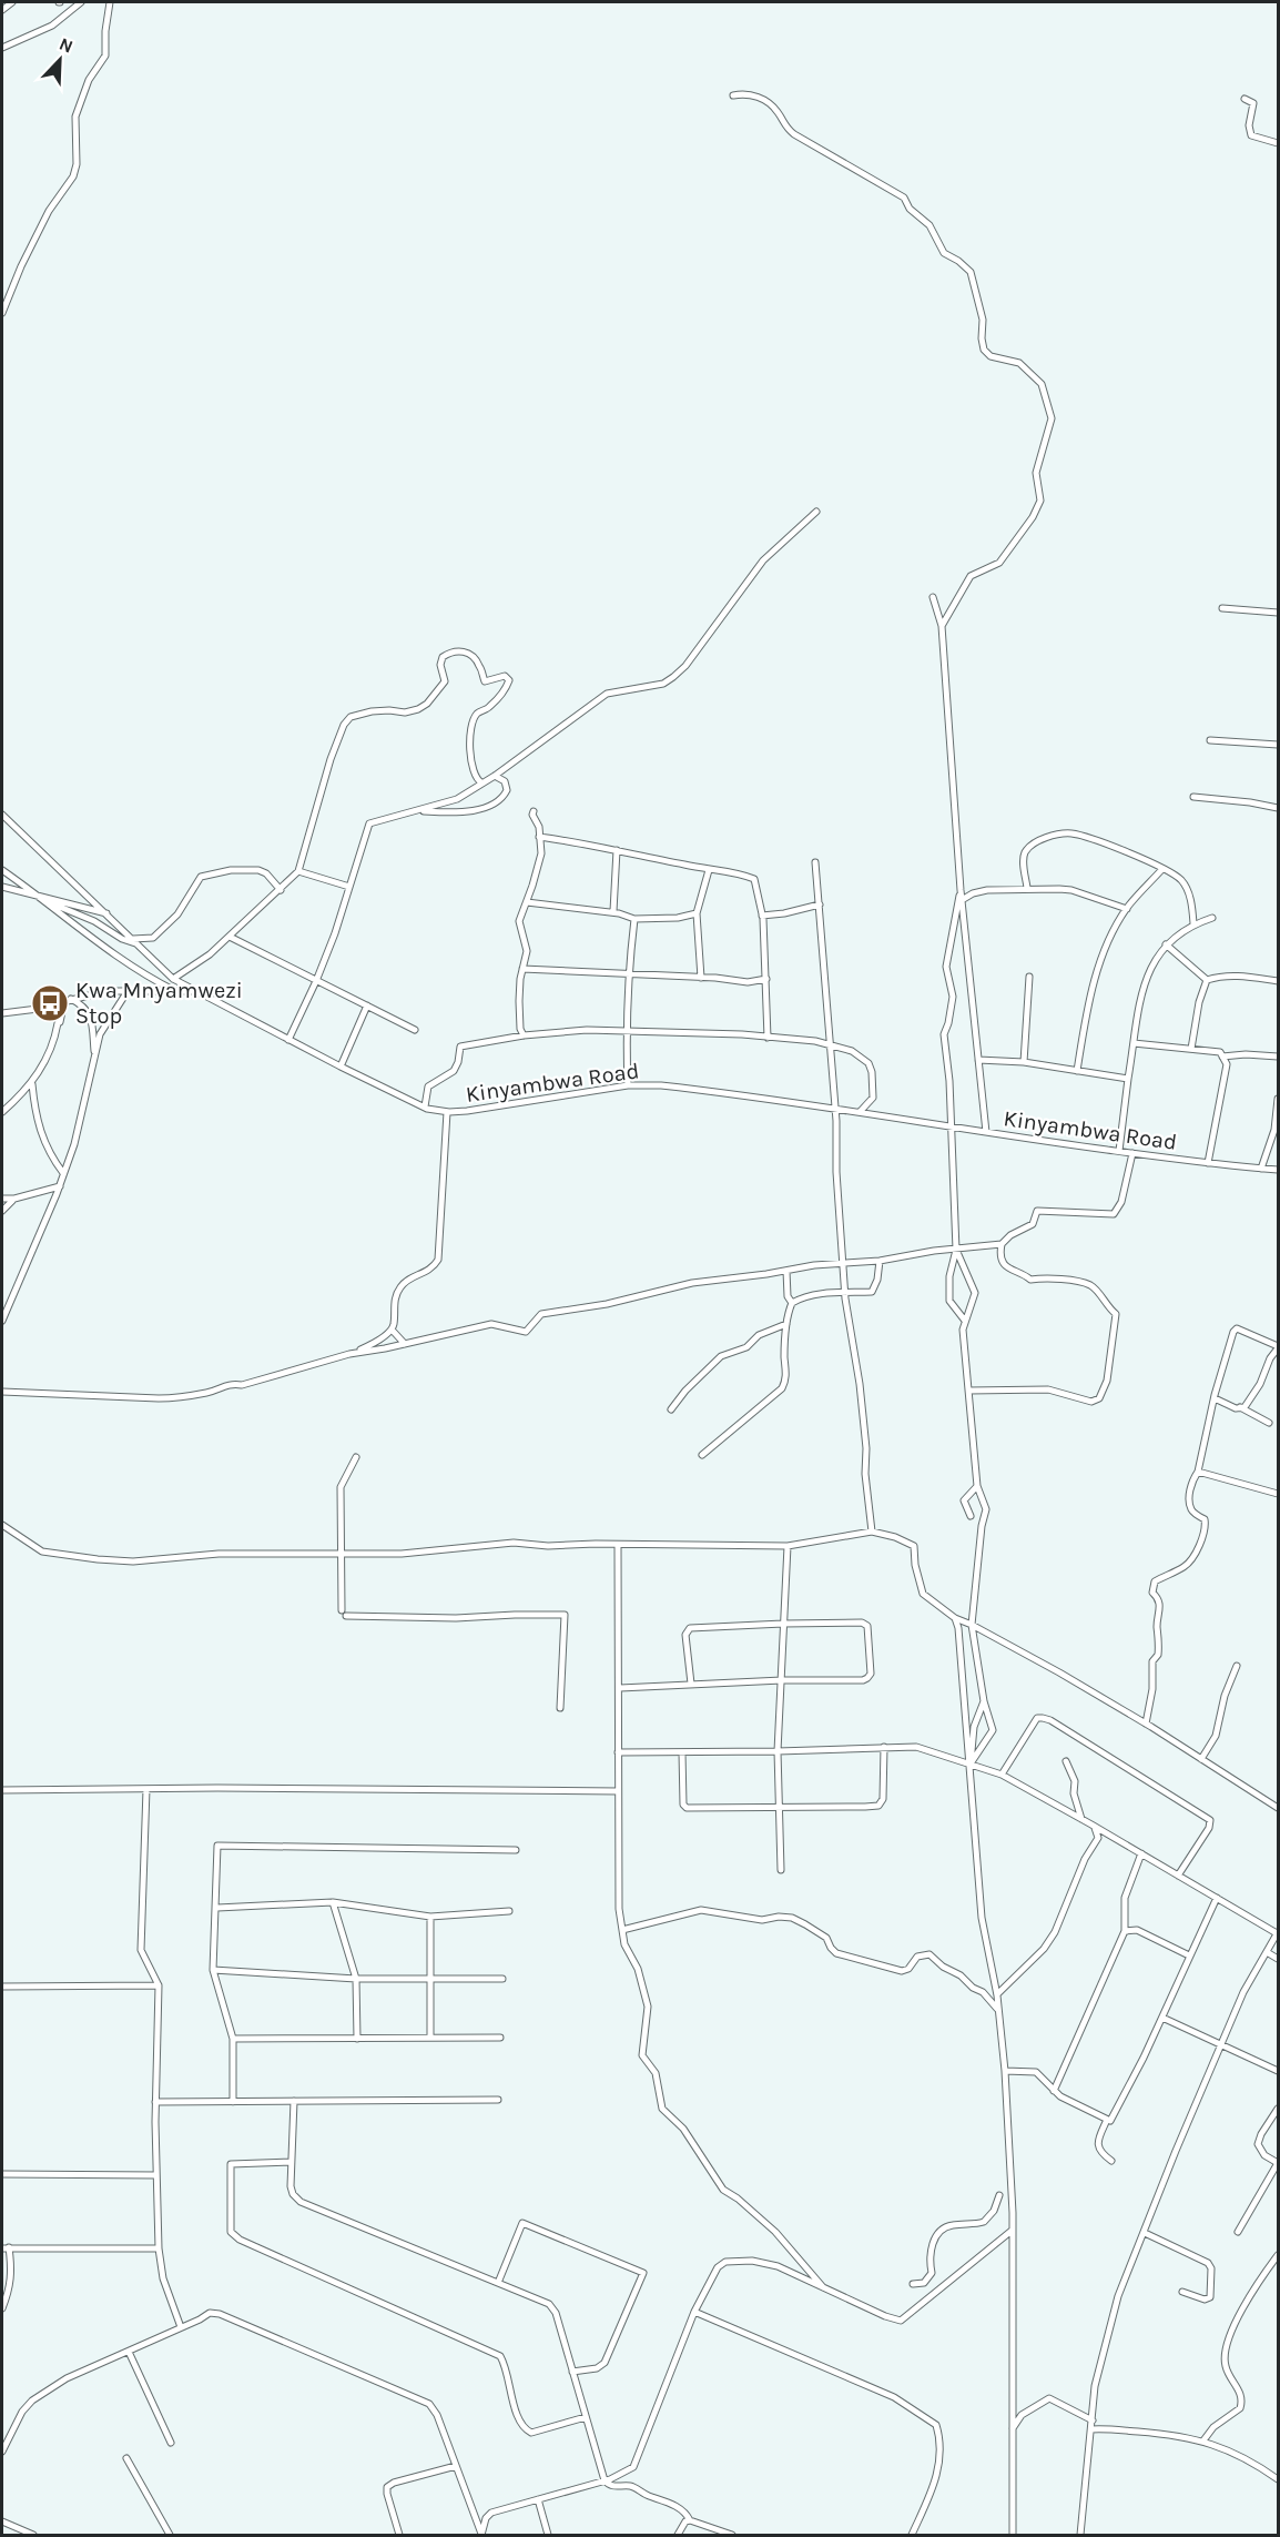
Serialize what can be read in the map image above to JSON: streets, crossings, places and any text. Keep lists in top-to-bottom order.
{
  "streets": {
    "street": ["Kinyambwa Road"]
  },
  "places": {
    "bus stop": ["Kwa Mnyamwezi Stop"]
  },
  "north": "top right"
}
